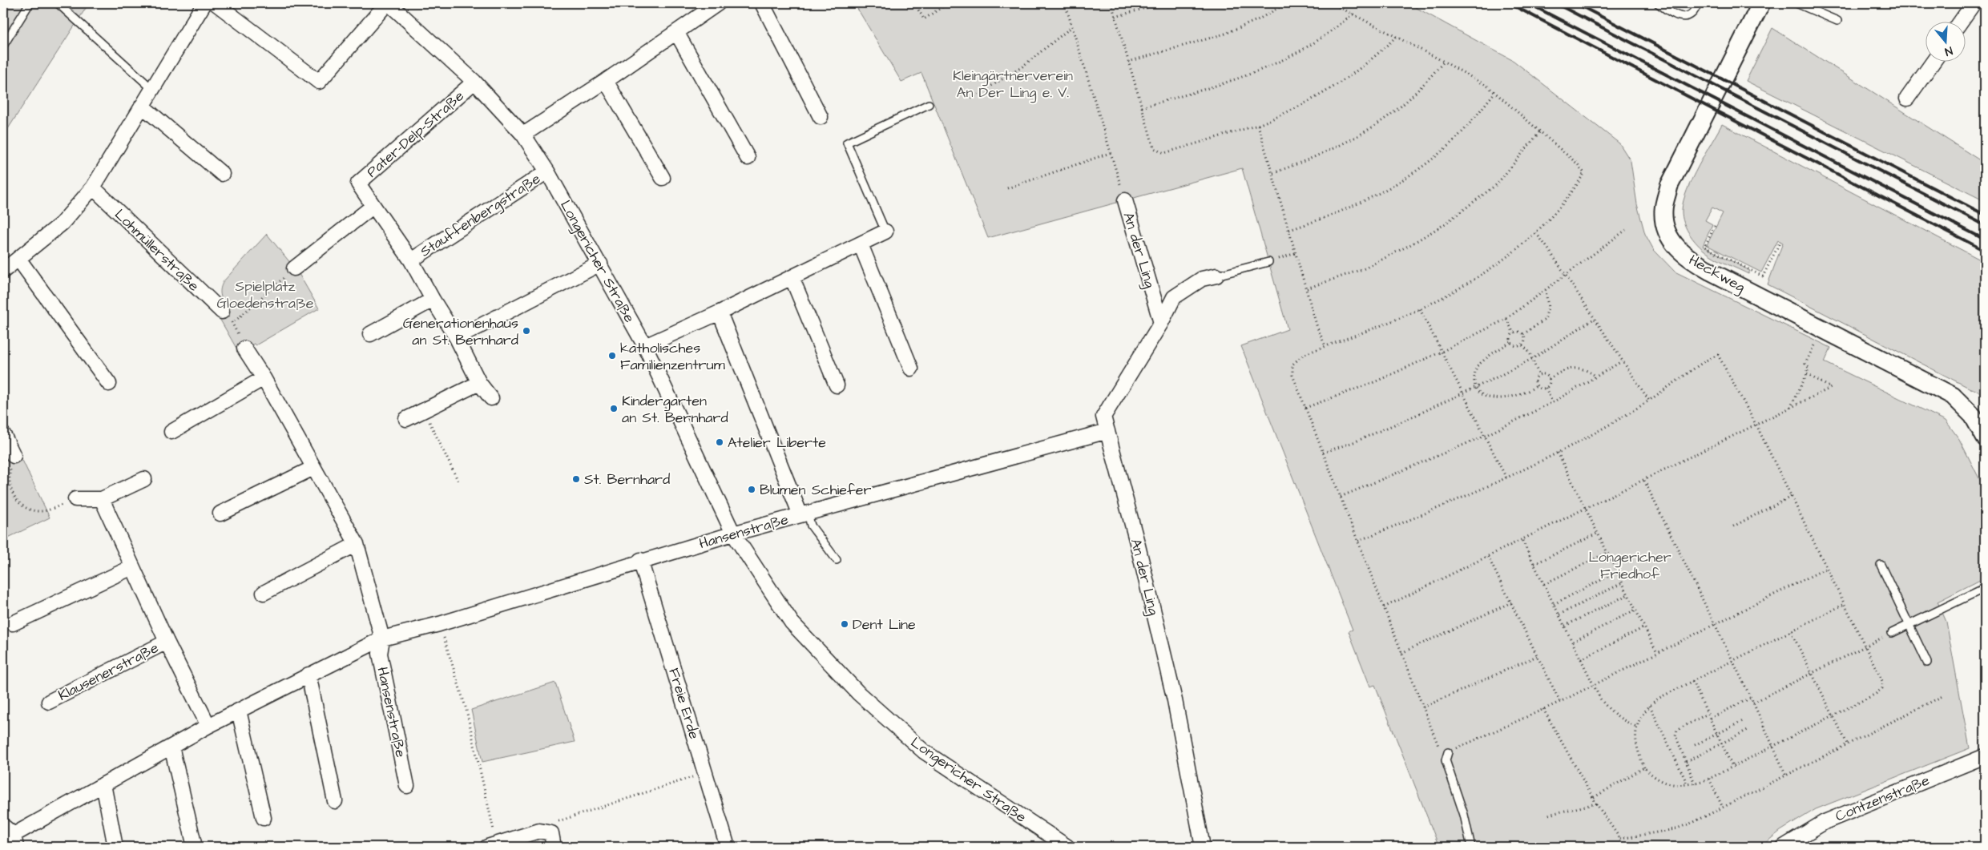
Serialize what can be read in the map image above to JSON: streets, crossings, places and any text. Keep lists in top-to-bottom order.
{
  "streets": {
    "street": [
      "Pater-Delp-Straße",
      "Stauffenbergstraße",
      "Lohmüllerstraße",
      "An der Ling",
      "Longericher Straße",
      "Heckweg",
      "Hansenstraße",
      "Klausenerstraße",
      "Freie Erde",
      "Contzenstraße"
    ]
  },
  "crossings": [
    ["Pater-Delp-Straße", "Stauffenbergstraße"],
    ["Pater-Delp-Straße", "Longericher Straße"],
    ["Stauffenbergstraße", "Longericher Straße"],
    ["An der Ling", "Hansenstraße"],
    ["Longericher Straße", "Hansenstraße"],
    ["Hansenstraße", "Klausenerstraße"],
    ["Hansenstraße", "Freie Erde"]
  ],
  "parks": ["Kleingärtnerverein An Der Ling e. V.", "Spielplatz Gloedenstraße", "Longericher Friedhof"],
  "places": [
    "Generationenhaus an St. Bernhard",
    "katholisches Familienzentrum",
    "Kindergarten an St. Bernhard",
    "Atelier Liberte",
    "St. Bernhard",
    "Blumen Schiefer",
    "Dent Line"
  ],
  "north": "bottom"
}
